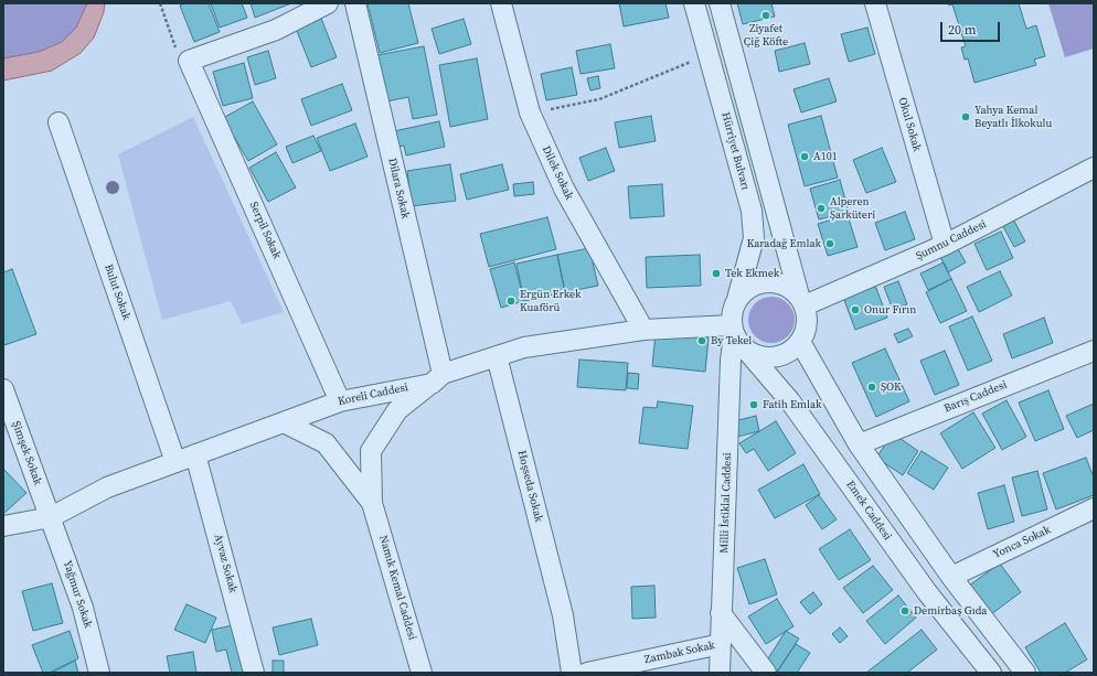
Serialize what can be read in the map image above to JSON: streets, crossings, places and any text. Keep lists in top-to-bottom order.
{
  "streets": {
    "street": [
      "Okul Sokak",
      "Hürriyet Bulvarı",
      "Dilek Sokak",
      "Dilara Sokak",
      "Serpil Sokak",
      "Şumnu Caddesi",
      "Bulut Sokak",
      "Koreli Caddesi",
      "Barış Caddesi",
      "Şimşek Sokak",
      "Hoşseda Sokak",
      "Milli İstiklal Caddesi",
      "Emek Caddesi",
      "Yonca Sokak",
      "Ayvaz Sokak",
      "Namık Kemal Caddesi",
      "Yağmur Sokak",
      "Zambak Sokak"
    ]
  },
  "crossings": [
    ["Okul Sokak", "Şumnu Caddesi"],
    ["Hürriyet Bulvarı", "Şumnu Caddesi"],
    ["Hürriyet Bulvarı", "Koreli Caddesi"],
    ["Hürriyet Bulvarı", "Milli İstiklal Caddesi"],
    ["Hürriyet Bulvarı", "Emek Caddesi"],
    ["Dilek Sokak", "Koreli Caddesi"],
    ["Dilara Sokak", "Koreli Caddesi"],
    ["Serpil Sokak", "Koreli Caddesi"],
    ["Şumnu Caddesi", "Koreli Caddesi"],
    ["Şumnu Caddesi", "Milli İstiklal Caddesi"],
    ["Şumnu Caddesi", "Emek Caddesi"],
    ["Bulut Sokak", "Koreli Caddesi"],
    ["Koreli Caddesi", "Şimşek Sokak"],
    ["Koreli Caddesi", "Hoşseda Sokak"],
    ["Koreli Caddesi", "Milli İstiklal Caddesi"],
    ["Koreli Caddesi", "Emek Caddesi"],
    ["Koreli Caddesi", "Ayvaz Sokak"],
    ["Koreli Caddesi", "Yağmur Sokak"],
    ["Şimşek Sokak", "Yağmur Sokak"],
    ["Milli İstiklal Caddesi", "Emek Caddesi"],
    ["Milli İstiklal Caddesi", "Zambak Sokak"]
  ],
  "places": [
    "Ziyafet Çiğ Köfte",
    "Yahya Kemal Beyatlı İlkokulu",
    "A101",
    "Alperen Şarküteri",
    "Karadağ Emlak",
    "Tek Ekmek",
    "Ergün Erkek Kuaförü",
    "Onur Fırın",
    "By Tekel",
    "ŞOK",
    "Fatih Emlak",
    "Demirbaş Gıda"
  ],
  "scale_bar": "20 m"
}
